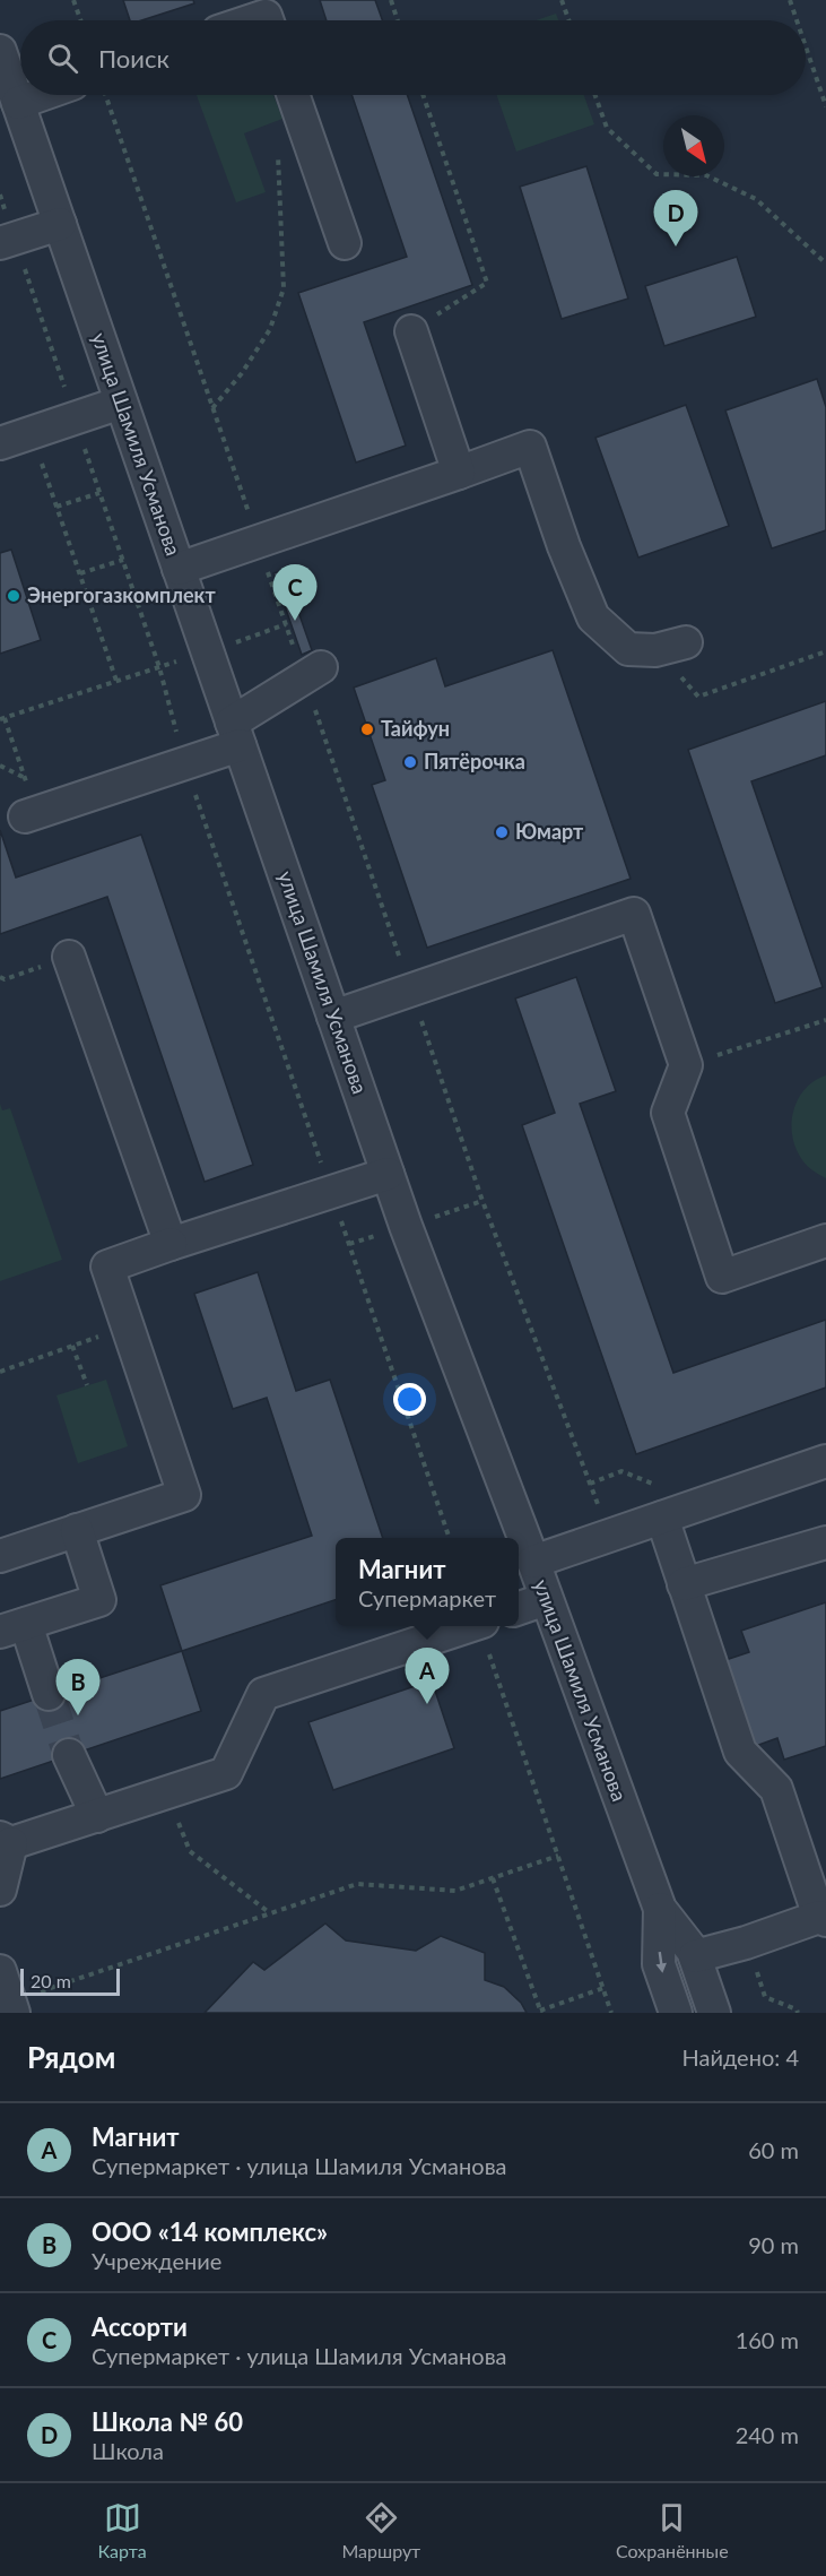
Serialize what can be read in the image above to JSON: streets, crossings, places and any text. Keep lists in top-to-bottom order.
{
  "streets": {
    "street": ["улица Шамиля Усманова"]
  },
  "places": [
    "Энергогазкомплект",
    "Тайфун",
    "Пятёрочка",
    "Юмарт"
  ],
  "scale_bar": "20 m",
  "north": "bottom right",
  "page": {
    "search": "Поиск",
    "pins": [
      "D",
      "C",
      "A",
      "B"
    ],
    "popup": ["Магнит", "Супермаркет"],
    "scale": "20 m",
    "heading": ["Рядом", "Найдено: 4"],
    "list": [
      {
        "mark": "A",
        "name": "Магнит",
        "note": "Супермаркет · улица Шамиля Усманова",
        "value": "60 m"
      },
      {
        "mark": "B",
        "name": "ООО «14 комплекс»",
        "note": "Учреждение",
        "value": "90 m"
      },
      {
        "mark": "C",
        "name": "Ассорти",
        "note": "Супермаркет · улица Шамиля Усманова",
        "value": "160 m"
      },
      {
        "mark": "D",
        "name": "Школа № 60",
        "note": "Школа",
        "value": "240 m"
      }
    ],
    "nav": ["Карта", "Маршрут", "Сохранённые"]
  }
}
